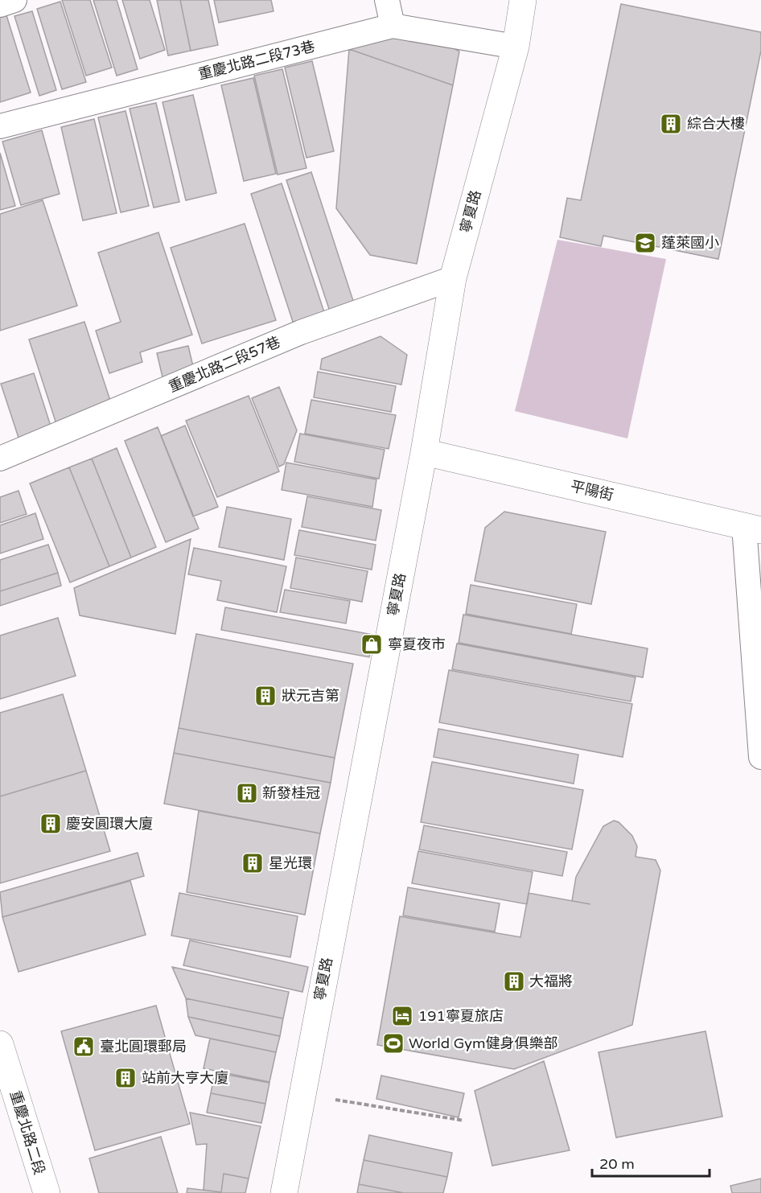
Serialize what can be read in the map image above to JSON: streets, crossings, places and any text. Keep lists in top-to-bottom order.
{
  "streets": {
    "street": ["寧夏路", "平陽街", "重慶北路二段"],
    "lane": ["重慶北路二段73巷", "重慶北路二段57巷"]
  },
  "crossings": [
    ["重慶北路二段73巷", "寧夏路"],
    ["寧夏路", "重慶北路二段57巷"],
    ["寧夏路", "平陽街"]
  ],
  "places": {
    "building": [
      "綜合大樓",
      "狀元吉第",
      "新發桂冠",
      "慶安圓環大廈",
      "星光環",
      "大福將",
      "站前大亨大廈"
    ],
    "school or university": ["蓬萊國小"],
    "shop": ["寧夏夜市"],
    "hotel": ["191寧夏旅店"],
    "sports": ["World Gym健身俱樂部"],
    "public building": ["臺北圓環郵局"]
  },
  "scale_bar": "20 m"
}
